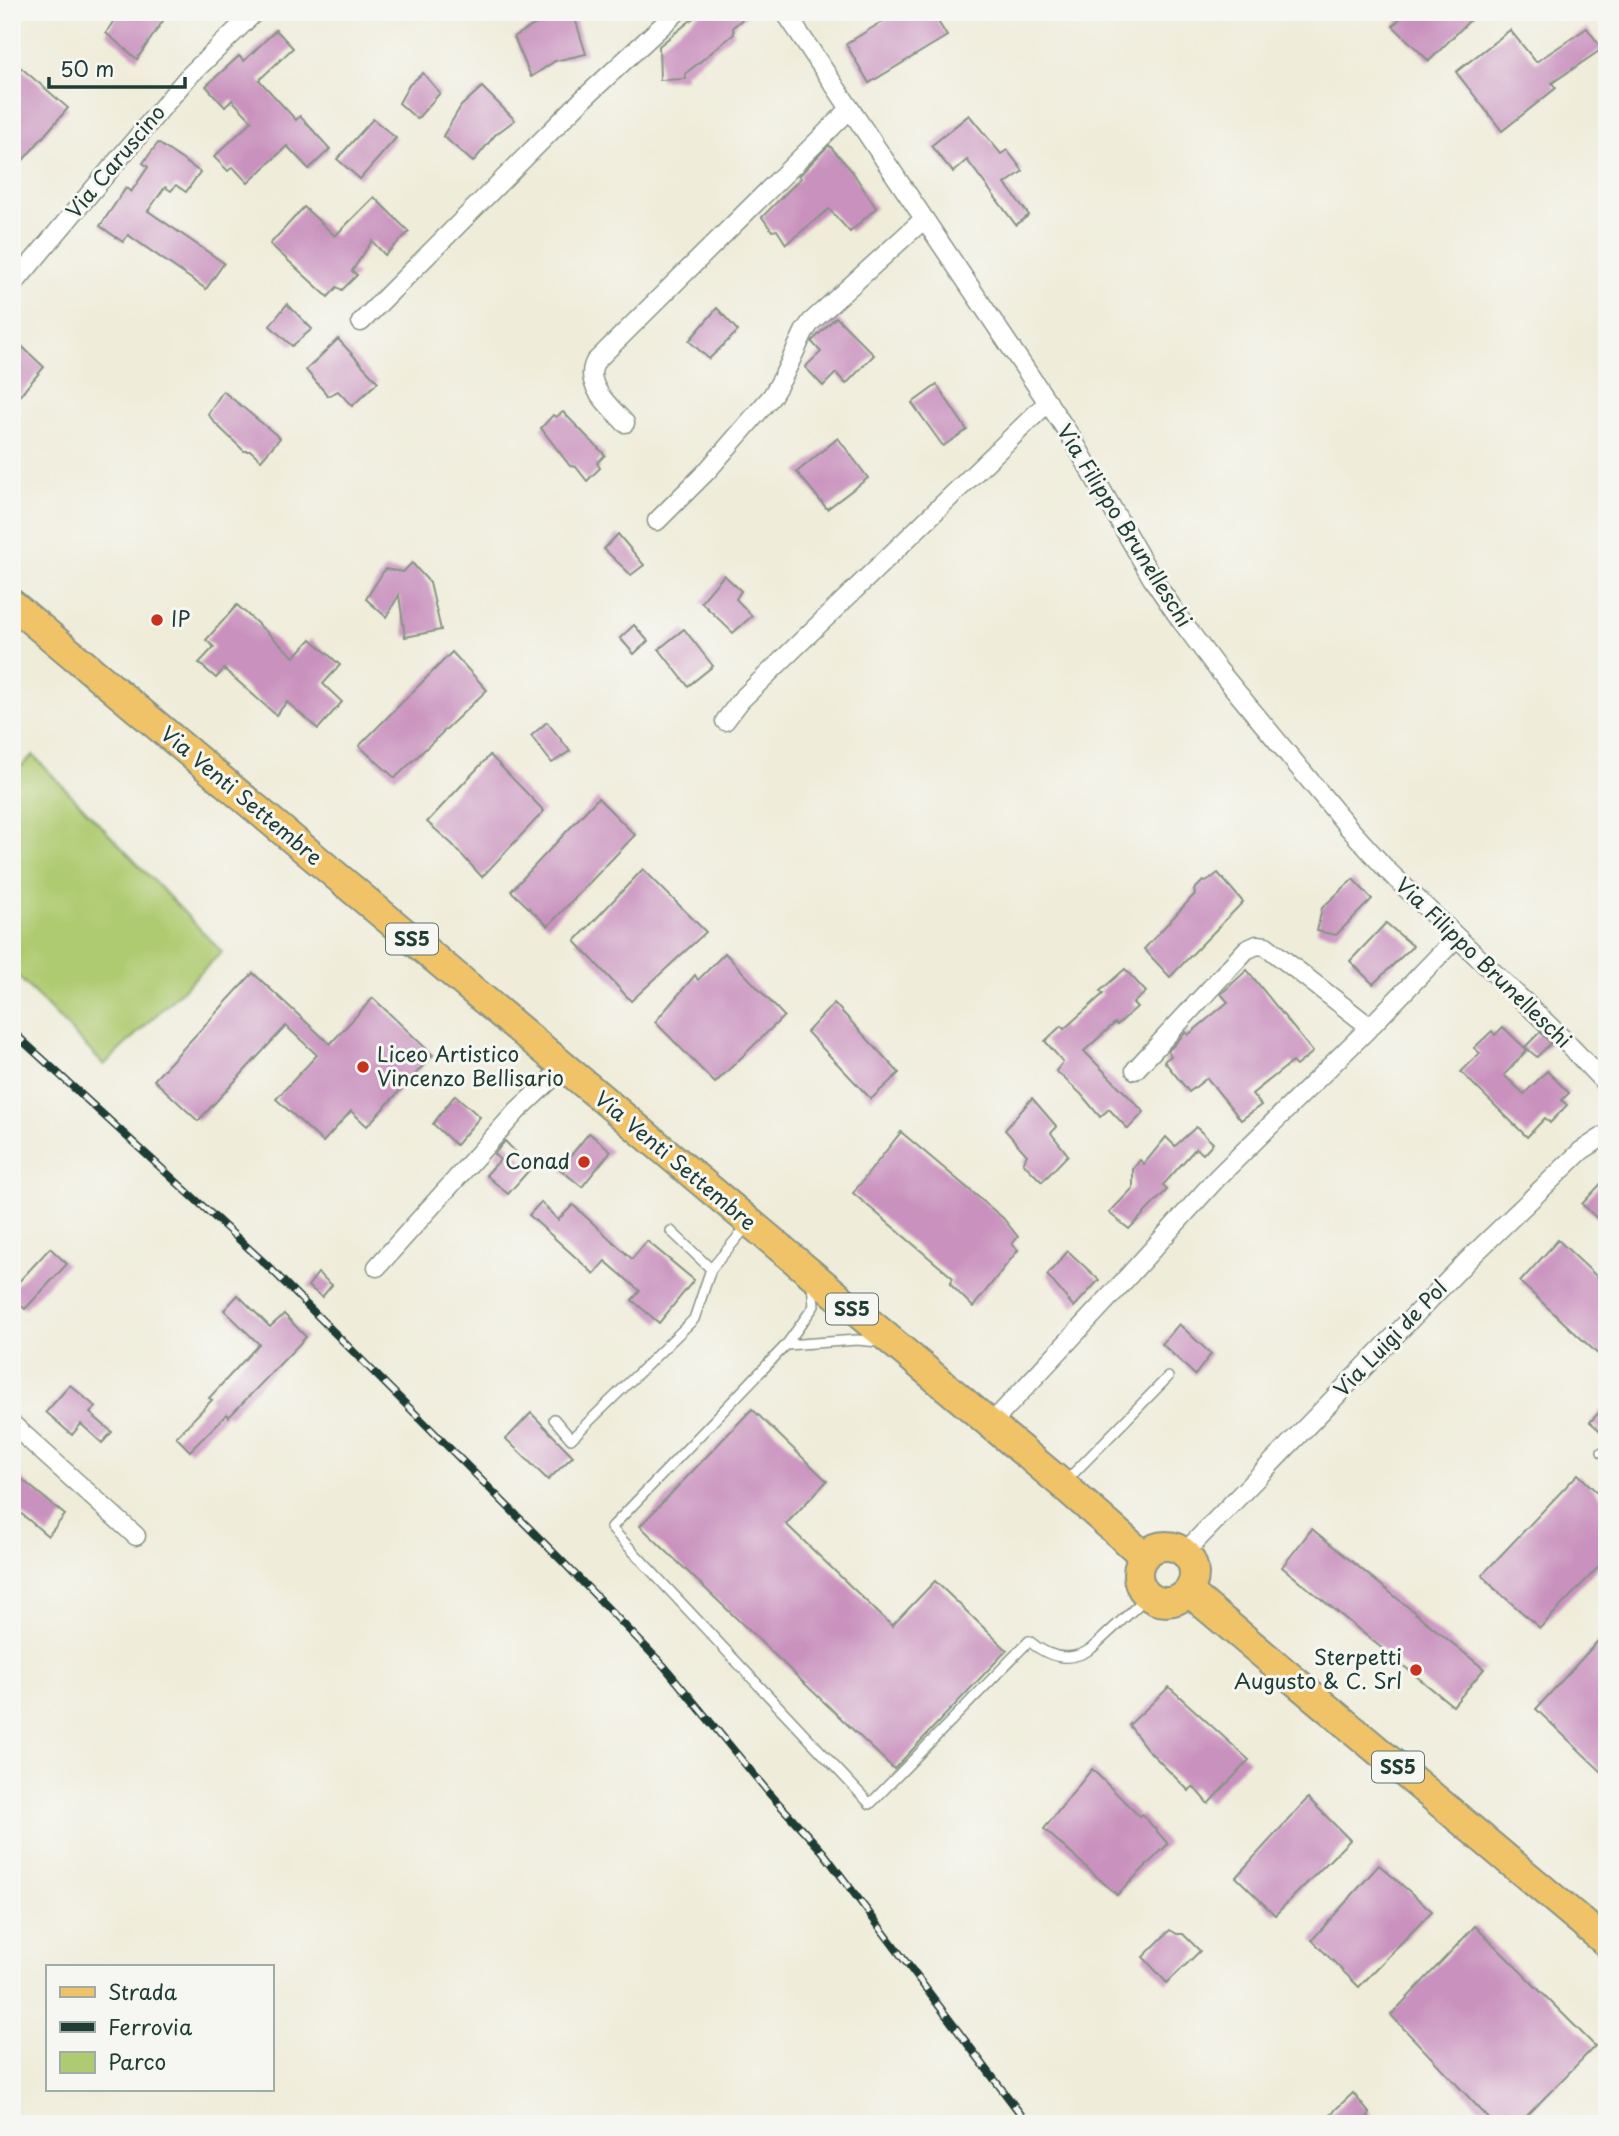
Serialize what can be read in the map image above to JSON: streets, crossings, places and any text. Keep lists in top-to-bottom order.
{
  "streets": {
    "main road": ["Via Venti Settembre", "SS5"],
    "street": ["Via Caruscino", "Via Filippo Brunelleschi", "Via Luigi de Pol"]
  },
  "crossings": [
    ["Via Venti Settembre", "SS5"],
    ["Via Venti Settembre", "Via Luigi de Pol"],
    ["SS5", "Via Luigi de Pol"]
  ],
  "places": [
    "IP",
    "Liceo Artistico Vincenzo Bellisario",
    "Conad",
    "Sterpetti Augusto & C. Srl"
  ],
  "legend": ["Strada", "Ferrovia", "Parco"],
  "scale_bar": "50 m"
}
